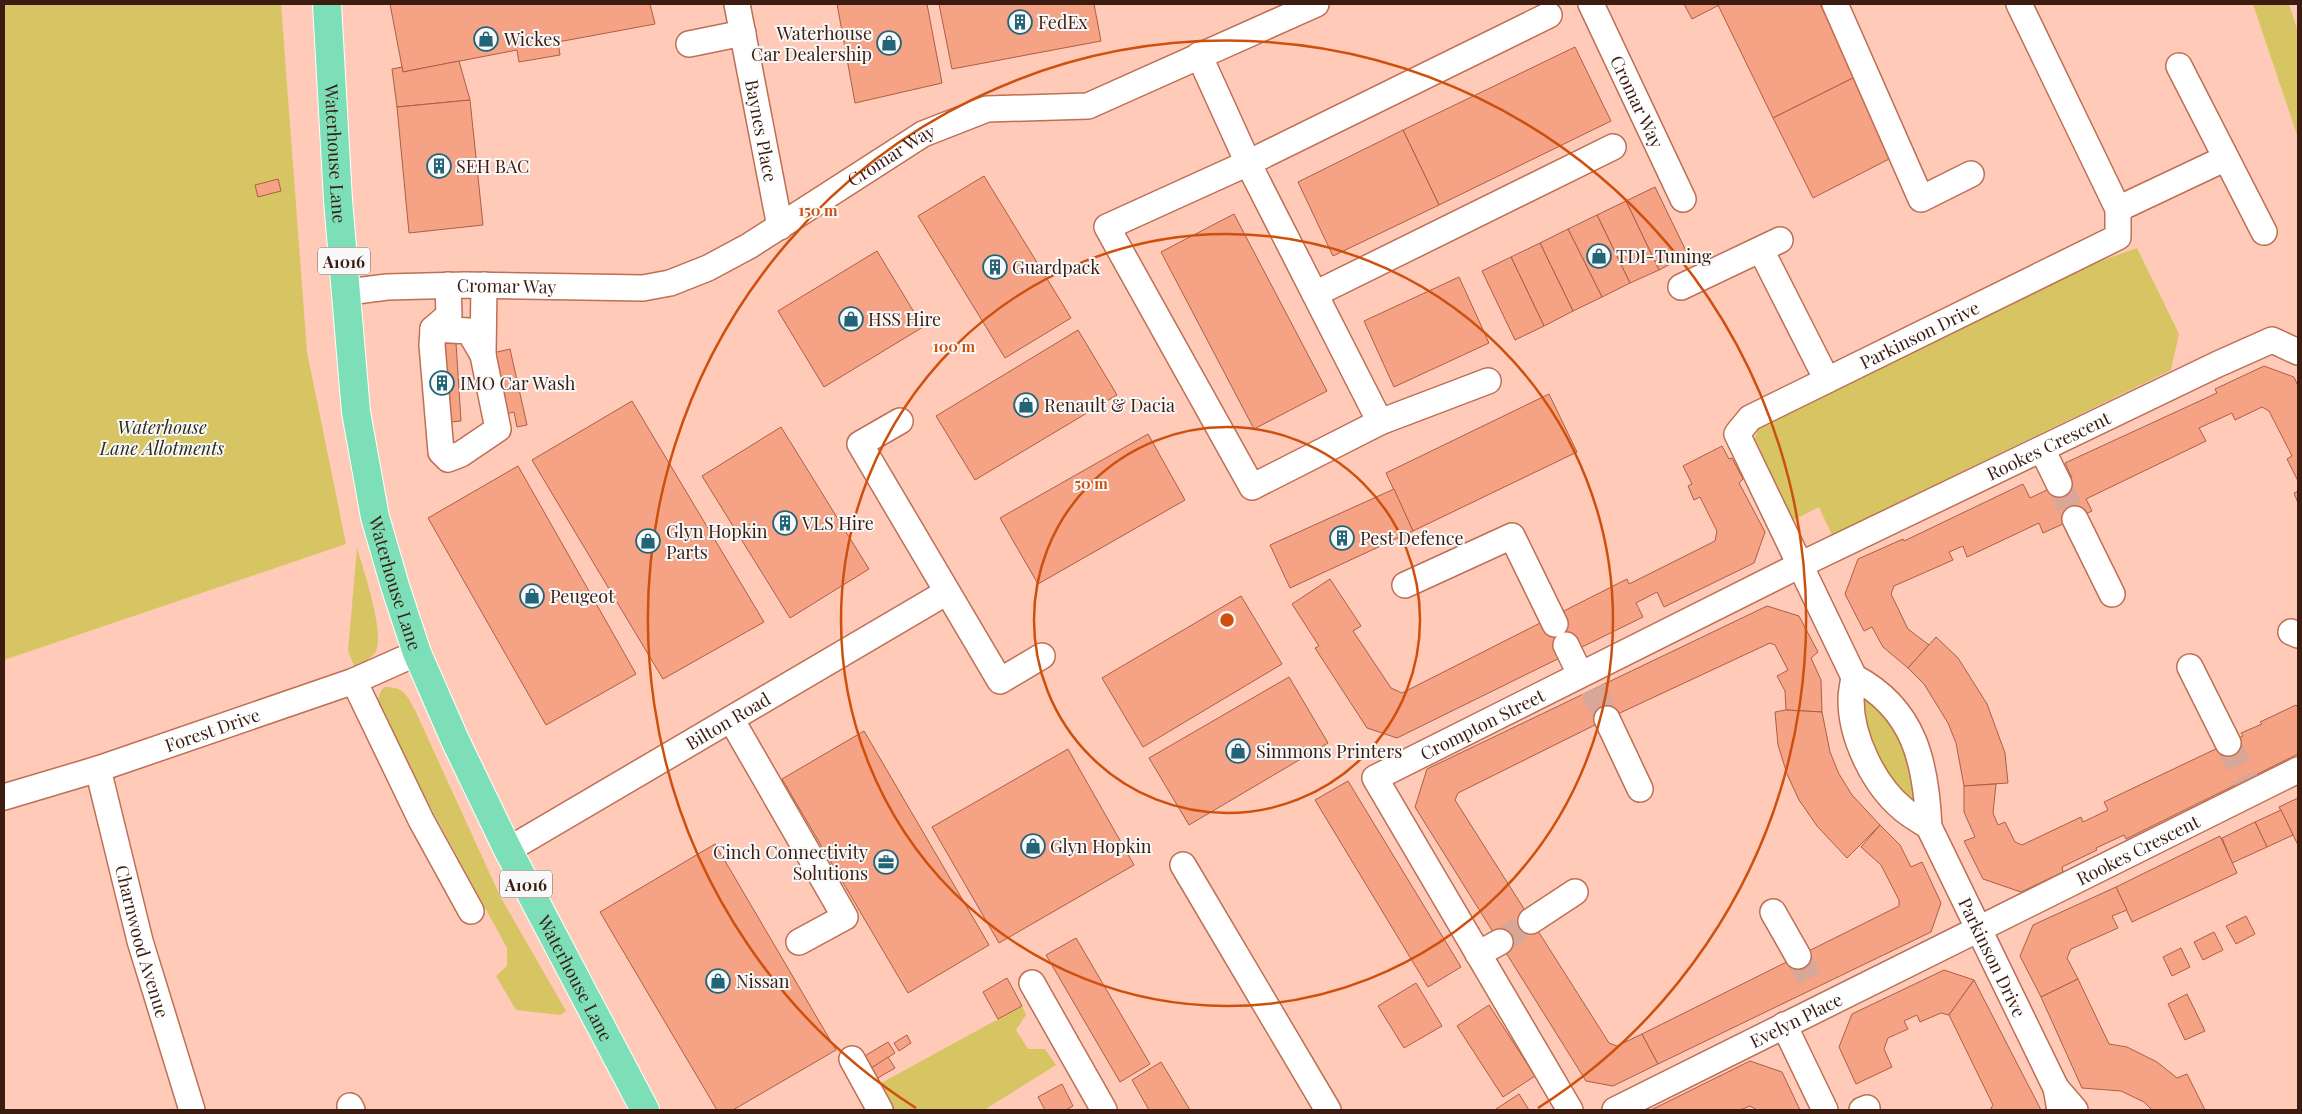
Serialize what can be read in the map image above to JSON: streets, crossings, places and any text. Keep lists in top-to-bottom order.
{
  "streets": {
    "main road": ["Waterhouse Lane", "A1016"],
    "street": [
      "Cromar Way",
      "Baynes Place",
      "Parkinson Drive",
      "Rookes Crescent",
      "Bilton Road",
      "Crompton Street",
      "Forest Drive",
      "Charnwood Avenue",
      "Evelyn Place"
    ]
  },
  "crossings": [
    ["Cromar Way", "Baynes Place"],
    ["Cromar Way", "Waterhouse Lane"],
    ["Waterhouse Lane", "Bilton Road"],
    ["Waterhouse Lane", "Forest Drive"],
    ["Parkinson Drive", "Rookes Crescent"],
    ["Parkinson Drive", "Crompton Street"],
    ["Parkinson Drive", "Evelyn Place"],
    ["Rookes Crescent", "Crompton Street"],
    ["Rookes Crescent", "Evelyn Place"],
    ["Forest Drive", "Charnwood Avenue"]
  ],
  "parks": ["Waterhouse Lane Allotments"],
  "places": {
    "building": [
      "FedEx",
      "SEH BAC",
      "Guardpack",
      "IMO Car Wash",
      "VLS Hire",
      "Pest Defence"
    ],
    "shop": [
      "Wickes",
      "Waterhouse Car Dealership",
      "TDI-Tuning",
      "HSS Hire",
      "Renault & Dacia",
      "Glyn Hopkin Parts",
      "Peugeot",
      "Simmons Printers",
      "Glyn Hopkin",
      "Nissan"
    ],
    "office": ["Cinch Connectivity Solutions"]
  },
  "rings": ["150 m", "100 m", "50 m"]
}
